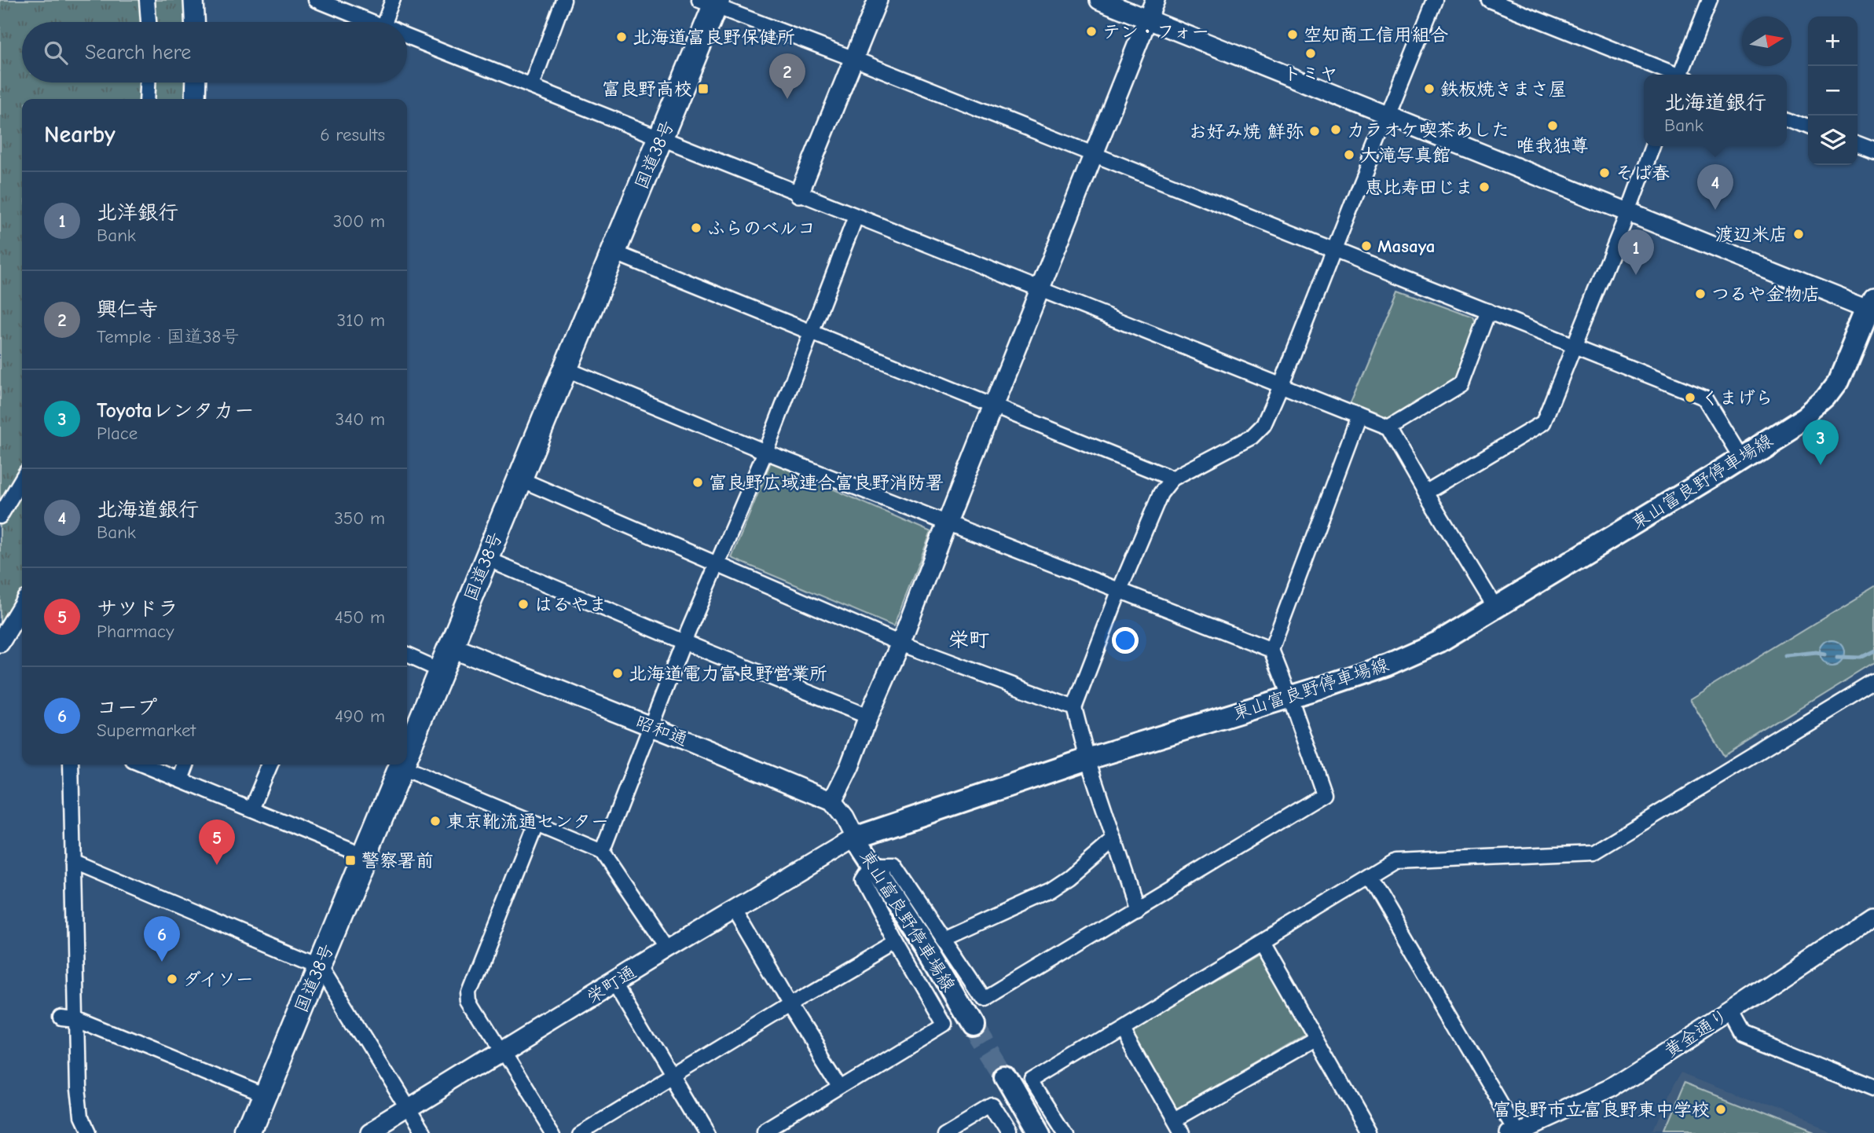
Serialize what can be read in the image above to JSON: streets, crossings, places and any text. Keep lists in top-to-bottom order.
{
  "streets": {
    "highway": ["国道38号"],
    "main road": ["東山富良野停車場線"],
    "street": ["昭和通", "栄町通", "黄金通り"]
  },
  "crossings": [
    ["国道38号", "昭和通"],
    ["東山富良野停車場線", "栄町通"]
  ],
  "districts": ["栄町"],
  "places": {
    "other": [
      "テン・フォー",
      "空知商工信用組合",
      "北海道富良野保健所",
      "トミヤ",
      "鉄板焼きまさ屋",
      "唯我独尊",
      "カラオケ喫茶あした",
      "お好み焼 鮮弥",
      "大滝写真館",
      "そば春",
      "恵比寿田じま",
      "ふらのベルコ",
      "渡辺米店",
      "Masaya",
      "つるや金物店",
      "くまげら",
      "富良野広域連合富良野消防署",
      "はるやま",
      "北海道電力富良野営業所",
      "東京靴流通センター",
      "ダイソー",
      "富良野市立富良野東中学校"
    ],
    "transit": ["富良野高校", "警察署前"]
  },
  "north": "right",
  "page": {
    "map_buttons": ["+", "−"],
    "search": "Search here",
    "pins": [
      "2",
      "4",
      "1",
      "3",
      "5",
      "6"
    ],
    "popup": ["北海道銀行", "Bank"],
    "heading": ["Nearby", "6 results"],
    "list": [
      {
        "mark": "1",
        "name": "北洋銀行",
        "note": "Bank",
        "value": "300 m"
      },
      {
        "mark": "2",
        "name": "興仁寺",
        "note": "Temple · 国道38号",
        "value": "310 m"
      },
      {
        "mark": "3",
        "name": "Toyotaレンタカー",
        "note": "Place",
        "value": "340 m"
      },
      {
        "mark": "4",
        "name": "北海道銀行",
        "note": "Bank",
        "value": "350 m"
      },
      {
        "mark": "5",
        "name": "サツドラ",
        "note": "Pharmacy",
        "value": "450 m"
      },
      {
        "mark": "6",
        "name": "コープ",
        "note": "Supermarket",
        "value": "490 m"
      }
    ]
  }
}
